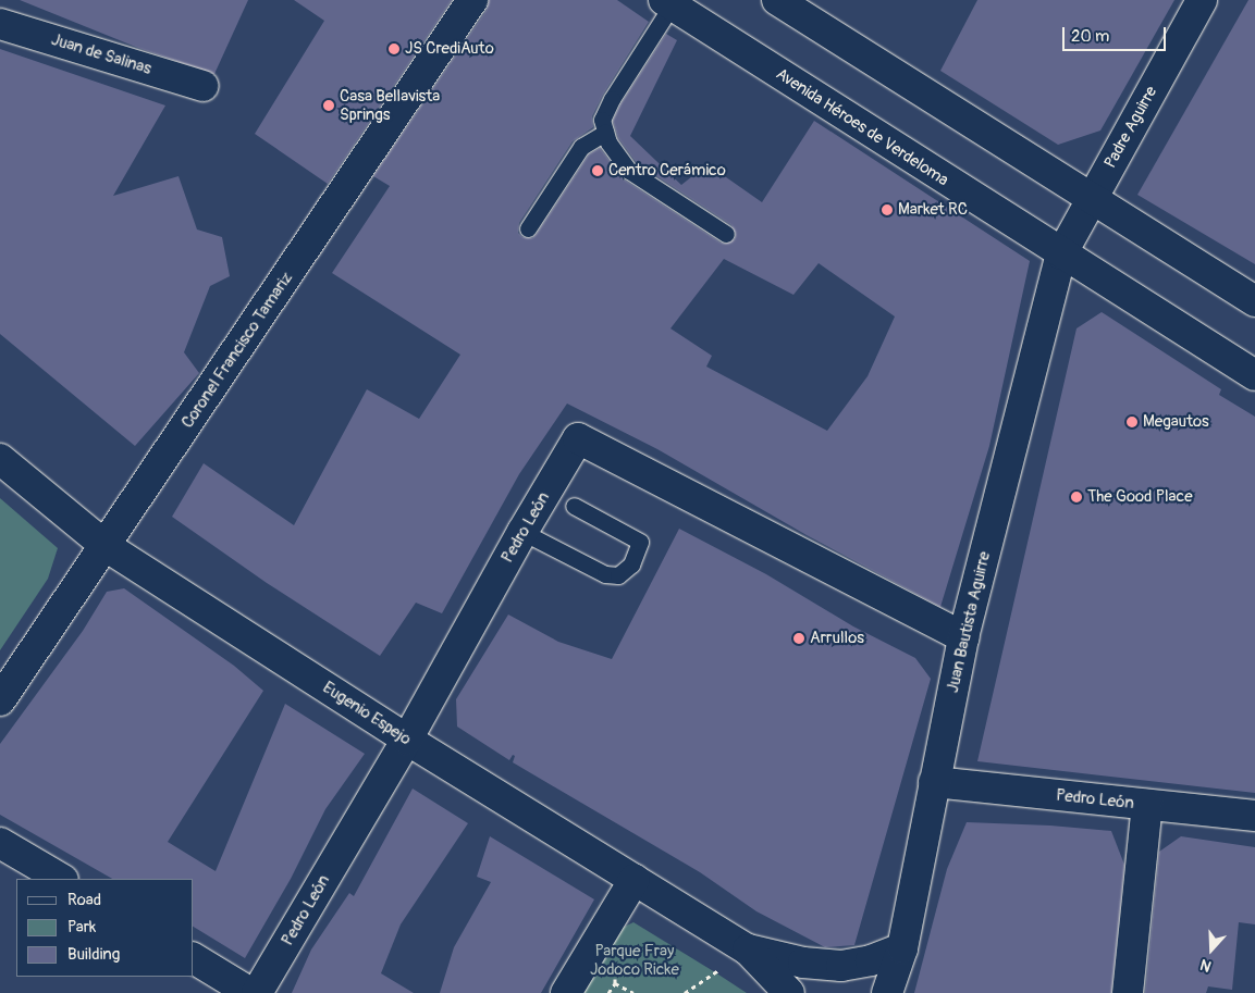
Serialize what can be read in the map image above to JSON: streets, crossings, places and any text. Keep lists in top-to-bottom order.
{
  "streets": {
    "street": [
      "Juan de Salinas",
      "Avenida Héroes de Verdeloma",
      "Padre Aguirre",
      "Coronel Francisco Tamariz",
      "Pedro León",
      "Juan Bautista Aguirre",
      "Eugenio Espejo"
    ]
  },
  "crossings": [
    ["Avenida Héroes de Verdeloma", "Padre Aguirre"],
    ["Avenida Héroes de Verdeloma", "Juan Bautista Aguirre"],
    ["Padre Aguirre", "Juan Bautista Aguirre"],
    ["Coronel Francisco Tamariz", "Eugenio Espejo"],
    ["Pedro León", "Juan Bautista Aguirre"],
    ["Pedro León", "Eugenio Espejo"],
    ["Juan Bautista Aguirre", "Eugenio Espejo"]
  ],
  "parks": ["Parque Fray Jodoco Ricke"],
  "places": [
    "JS CrediAuto",
    "Casa Bellavista Springs",
    "Centro Cerámico",
    "Market RC",
    "Megautos",
    "The Good Place",
    "Arrullos"
  ],
  "legend": ["Road", "Park", "Building"],
  "scale_bar": "20 m",
  "north": "bottom"
}
